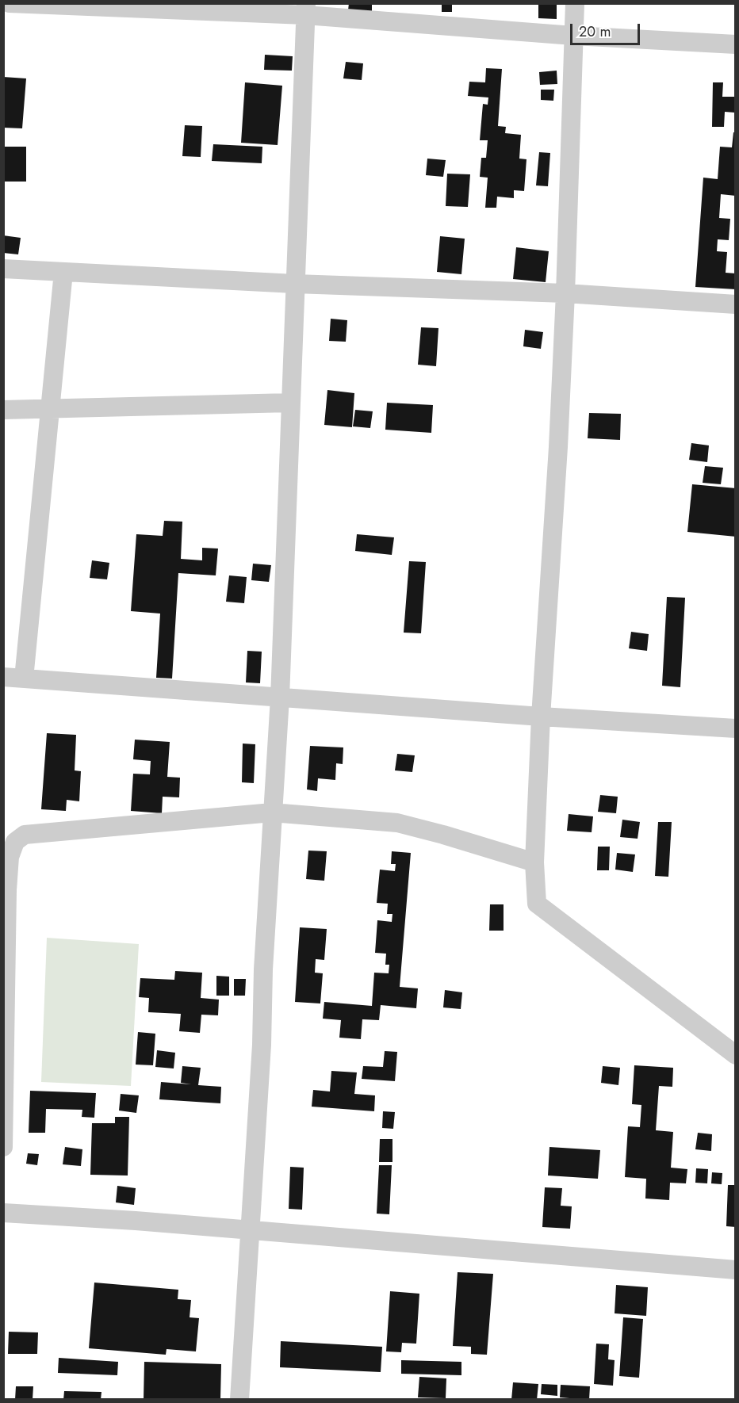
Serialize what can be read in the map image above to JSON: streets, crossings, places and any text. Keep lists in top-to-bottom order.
{
  "scale_bar": "20 m"
}
